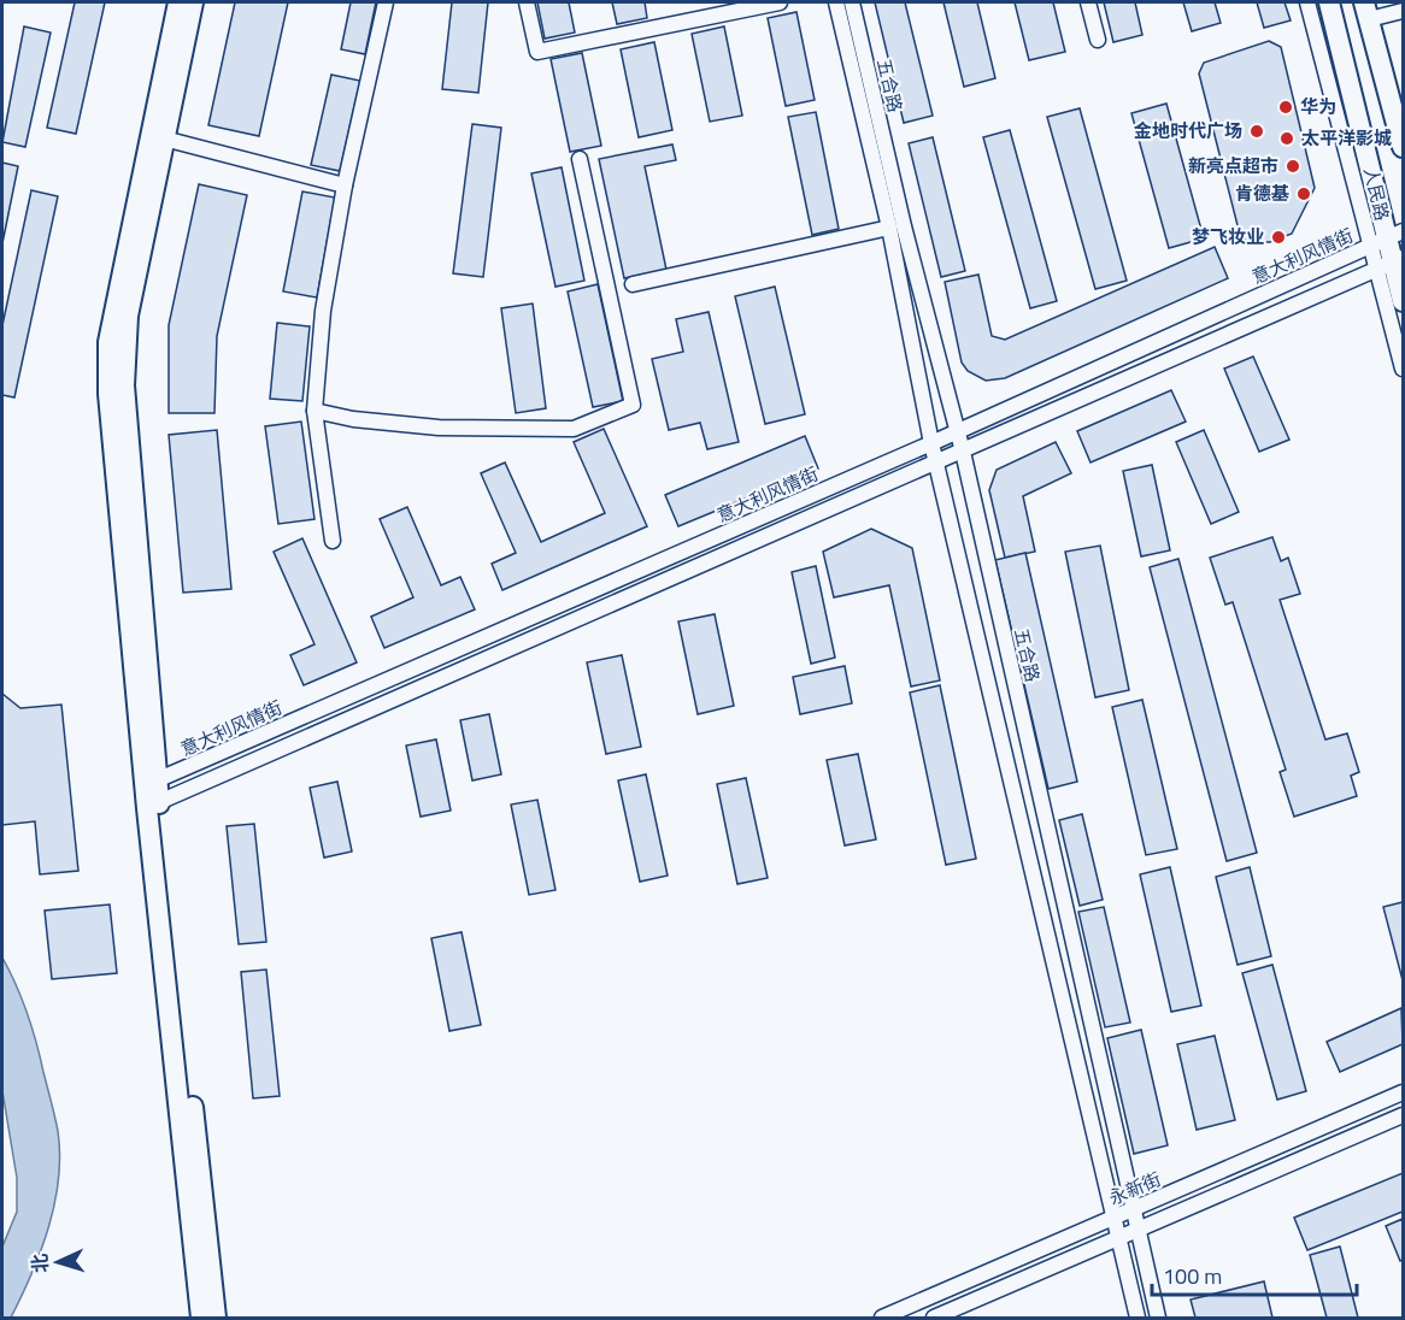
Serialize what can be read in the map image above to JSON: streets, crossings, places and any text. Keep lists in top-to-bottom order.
{
  "streets": {
    "main road": ["人民路"],
    "street": ["五合路", "意大利风情街", "永新街"]
  },
  "crossings": [
    ["五合路", "意大利风情街"],
    ["五合路", "永新街"],
    ["人民路", "意大利风情街"]
  ],
  "places": [
    "华为",
    "金地时代广场",
    "太平洋影城",
    "新亮点超市",
    "肯德基",
    "梦飞妆业"
  ],
  "scale_bar": "100 m",
  "north": "left"
}
